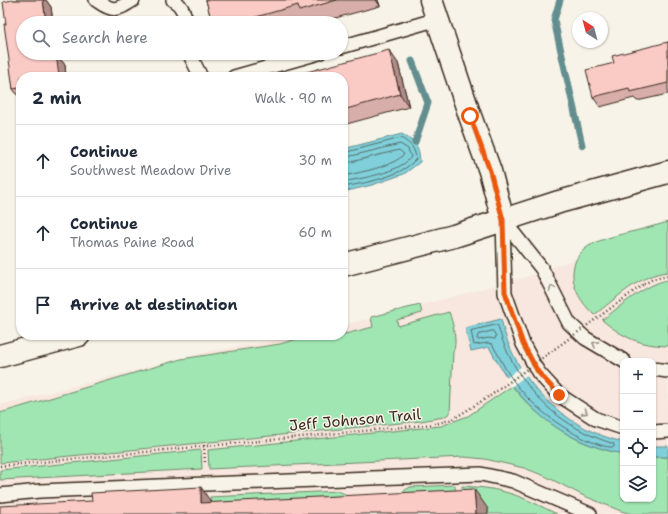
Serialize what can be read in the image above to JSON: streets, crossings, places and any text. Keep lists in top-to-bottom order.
{
  "streets": {
    "path": ["Jeff Johnson Trail"]
  },
  "north": "top left",
  "page": {
    "search": "Search here",
    "heading": ["2 min", "Walk · 90 m"],
    "list": [
      ["Continue", "Southwest Meadow Drive", "30 m"],
      ["Continue", "Thomas Paine Road", "60 m"],
      "Arrive at destination"
    ],
    "map_buttons": ["+", "−"]
  }
}
